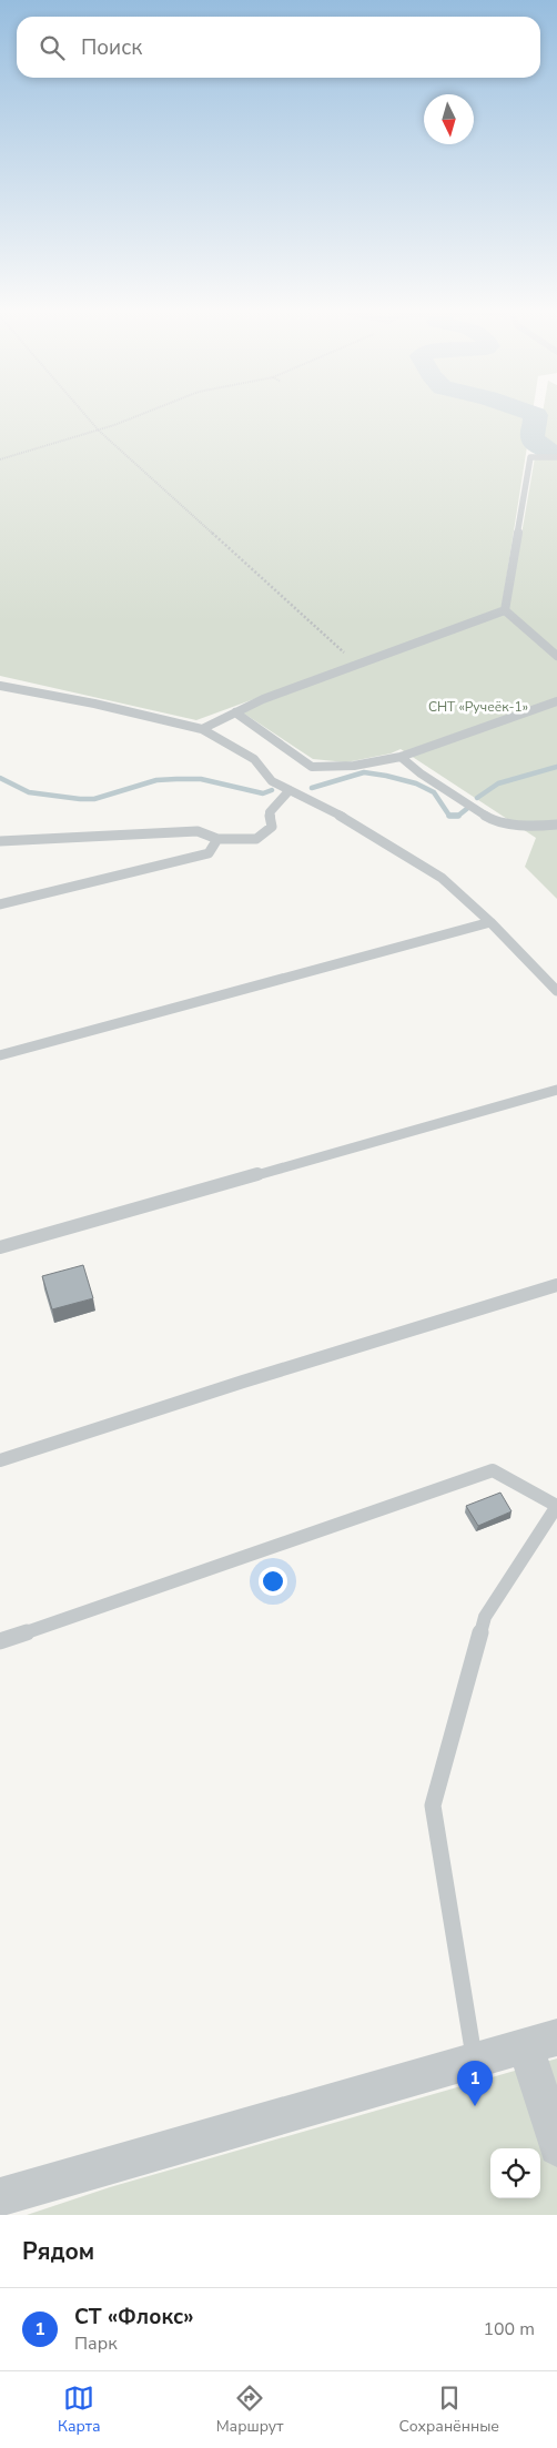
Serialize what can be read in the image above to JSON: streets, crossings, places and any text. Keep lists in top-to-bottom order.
{
  "parks": ["СНТ «Ручеёк-1»"],
  "north": "bottom",
  "page": {
    "search": "Поиск",
    "pins": "1",
    "heading": "Рядом",
    "list": [
      {
        "mark": "1",
        "name": "СТ «Флокс»",
        "note": "Парк",
        "value": "100 m"
      }
    ],
    "nav": ["Карта", "Маршрут", "Сохранённые"]
  }
}
